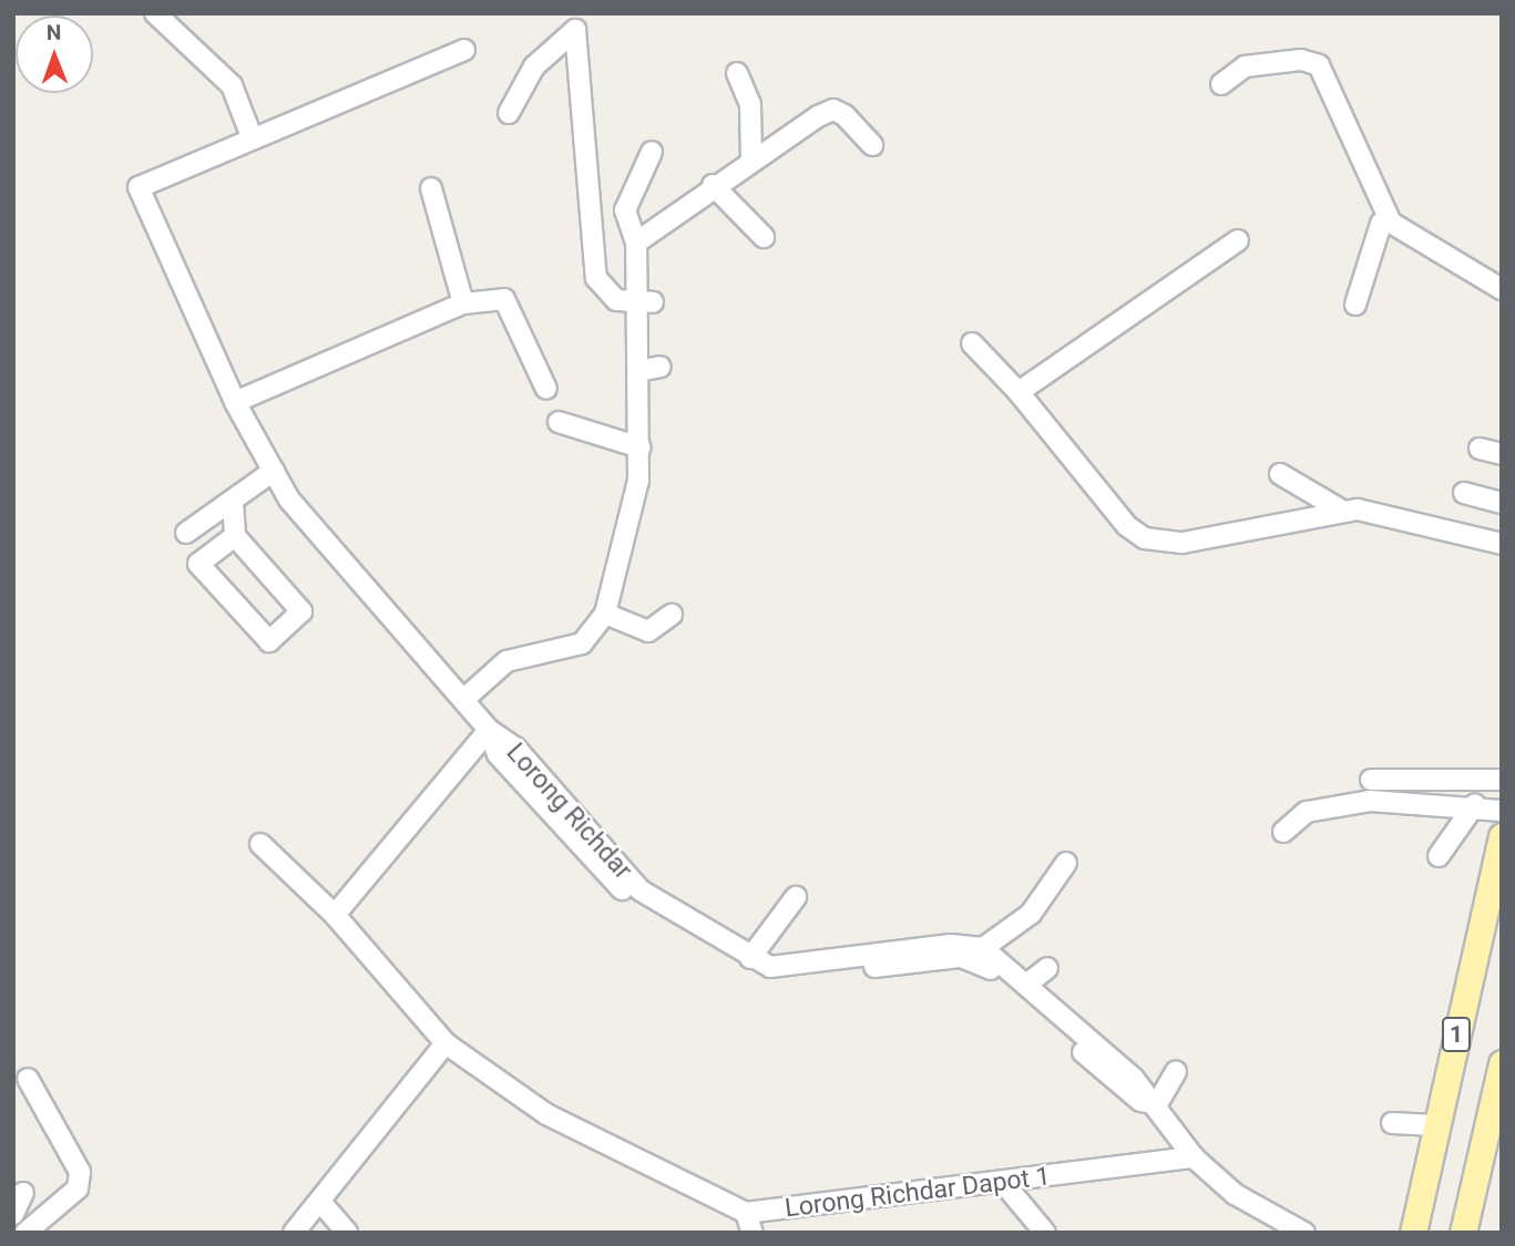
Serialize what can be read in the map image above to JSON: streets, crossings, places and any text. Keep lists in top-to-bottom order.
{
  "streets": {
    "main road": ["1"],
    "street": ["Lorong Richdar", "Lorong Richdar Dapot 1"]
  },
  "crossings": [
    ["Lorong Richdar", "Lorong Richdar Dapot 1"]
  ],
  "north": "top"
}
